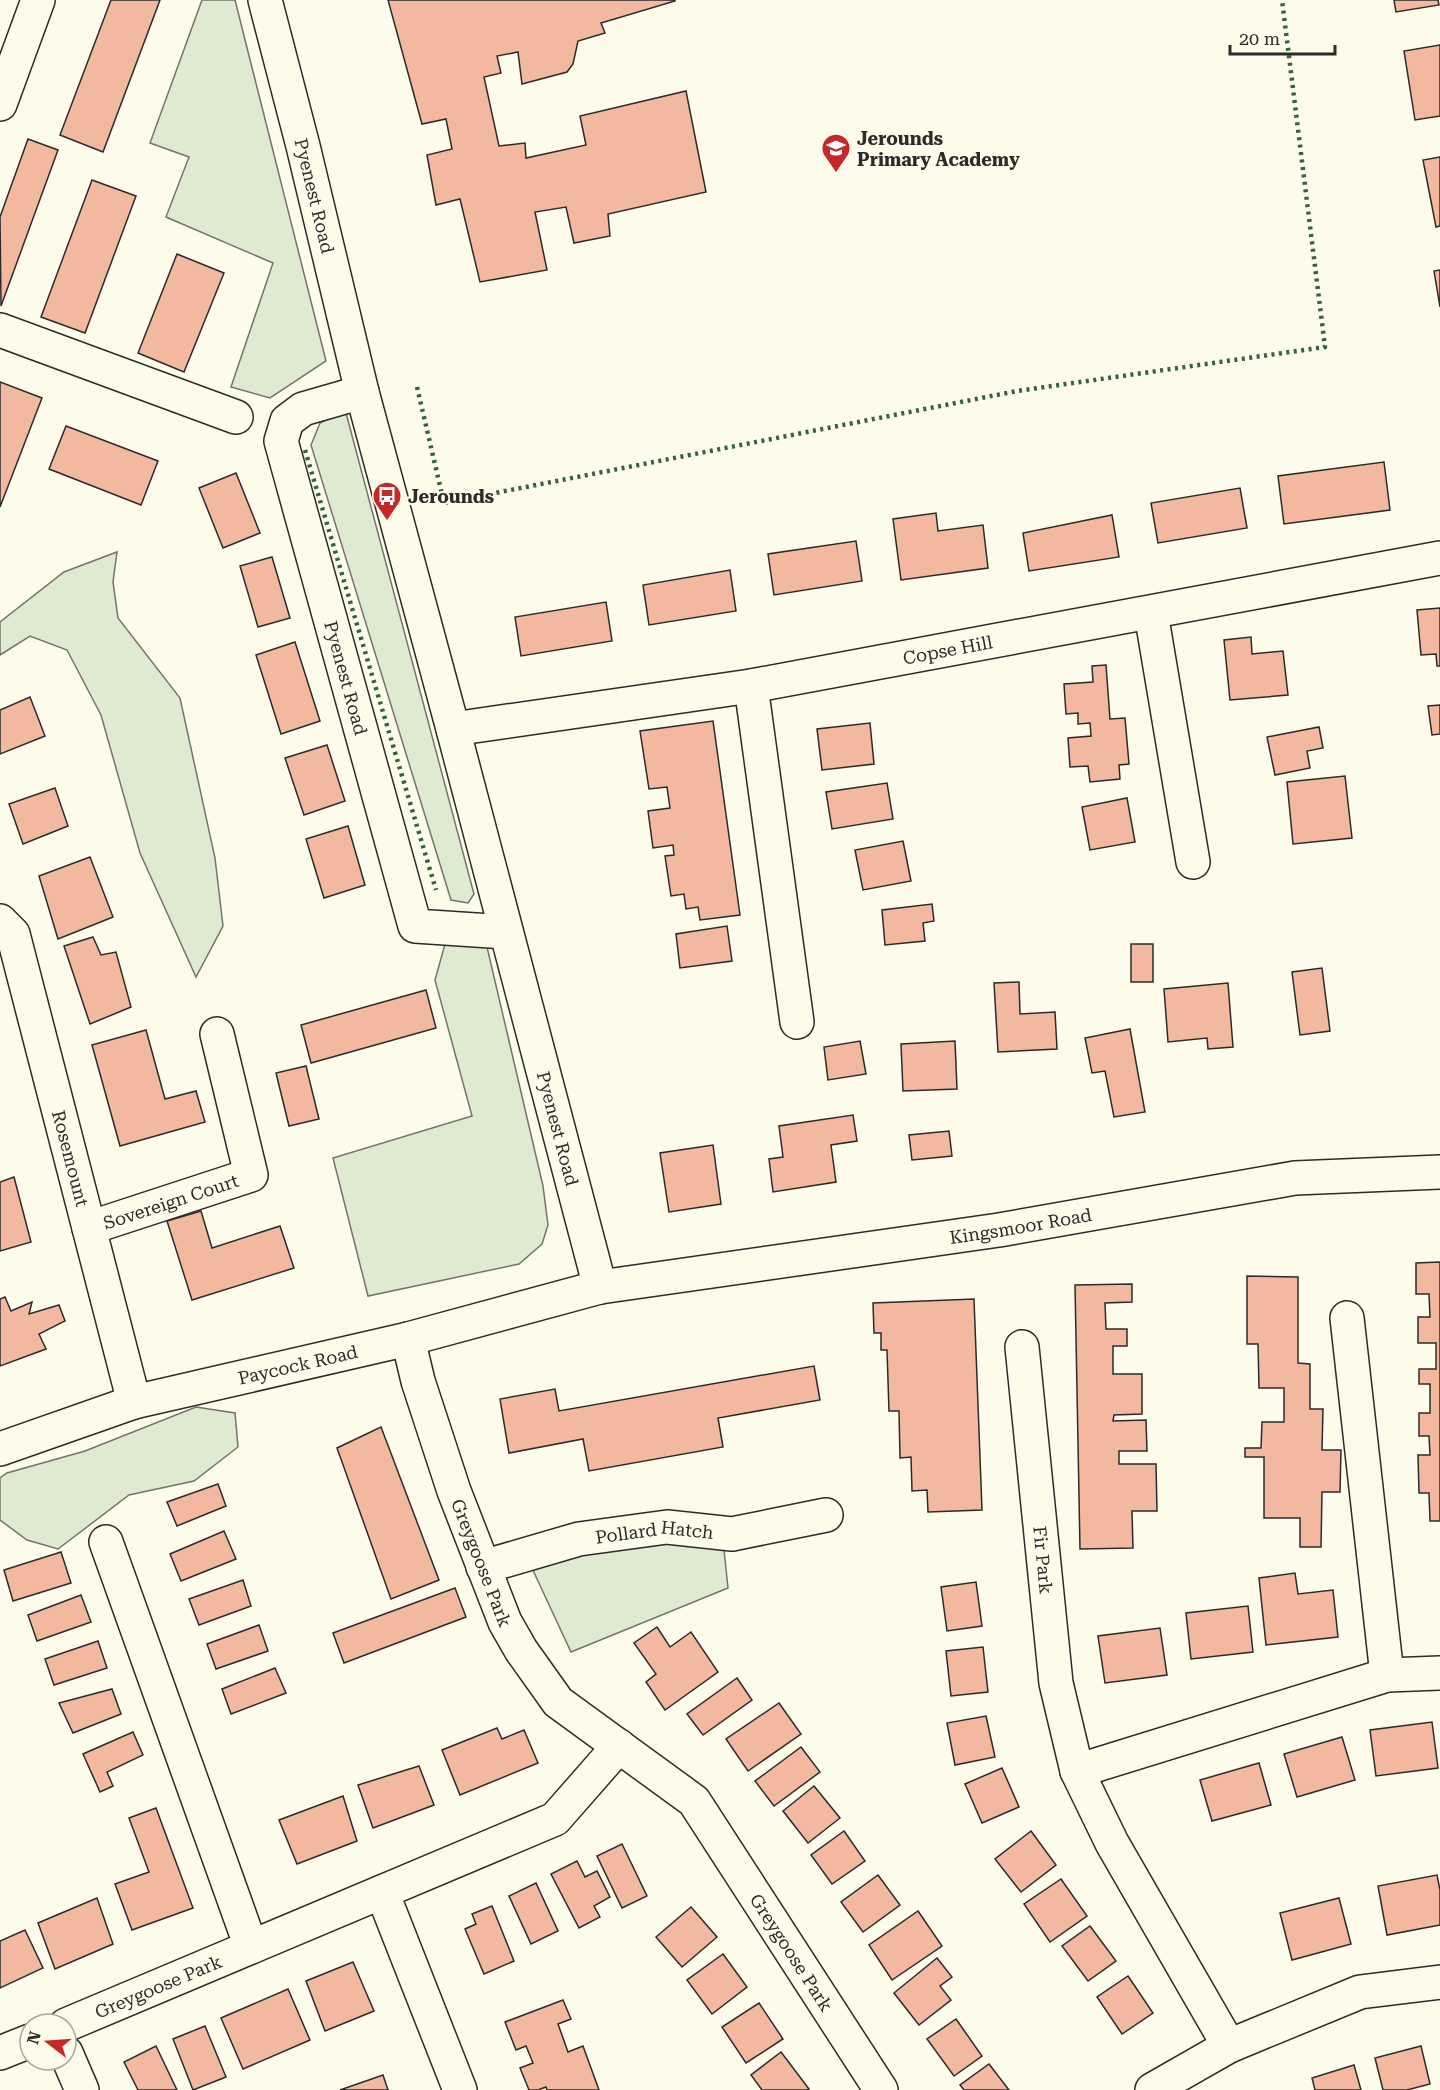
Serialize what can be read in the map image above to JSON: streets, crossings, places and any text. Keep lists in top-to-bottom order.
{
  "streets": {
    "street": [
      "Pyenest Road",
      "Copse Hill",
      "Rosemount",
      "Sovereign Court",
      "Kingsmoor Road",
      "Paycock Road",
      "Pollard Hatch",
      "Fir Park",
      "Greygoose Park"
    ]
  },
  "crossings": [
    ["Pyenest Road", "Copse Hill"],
    ["Pyenest Road", "Kingsmoor Road"],
    ["Pyenest Road", "Paycock Road"],
    ["Rosemount", "Sovereign Court"],
    ["Rosemount", "Paycock Road"],
    ["Kingsmoor Road", "Paycock Road"],
    ["Paycock Road", "Greygoose Park"],
    ["Pollard Hatch", "Greygoose Park"]
  ],
  "places": {
    "school or university": ["Jerounds Primary Academy"],
    "bus stop": ["Jerounds"]
  },
  "scale_bar": "20 m",
  "north": "left"
}
